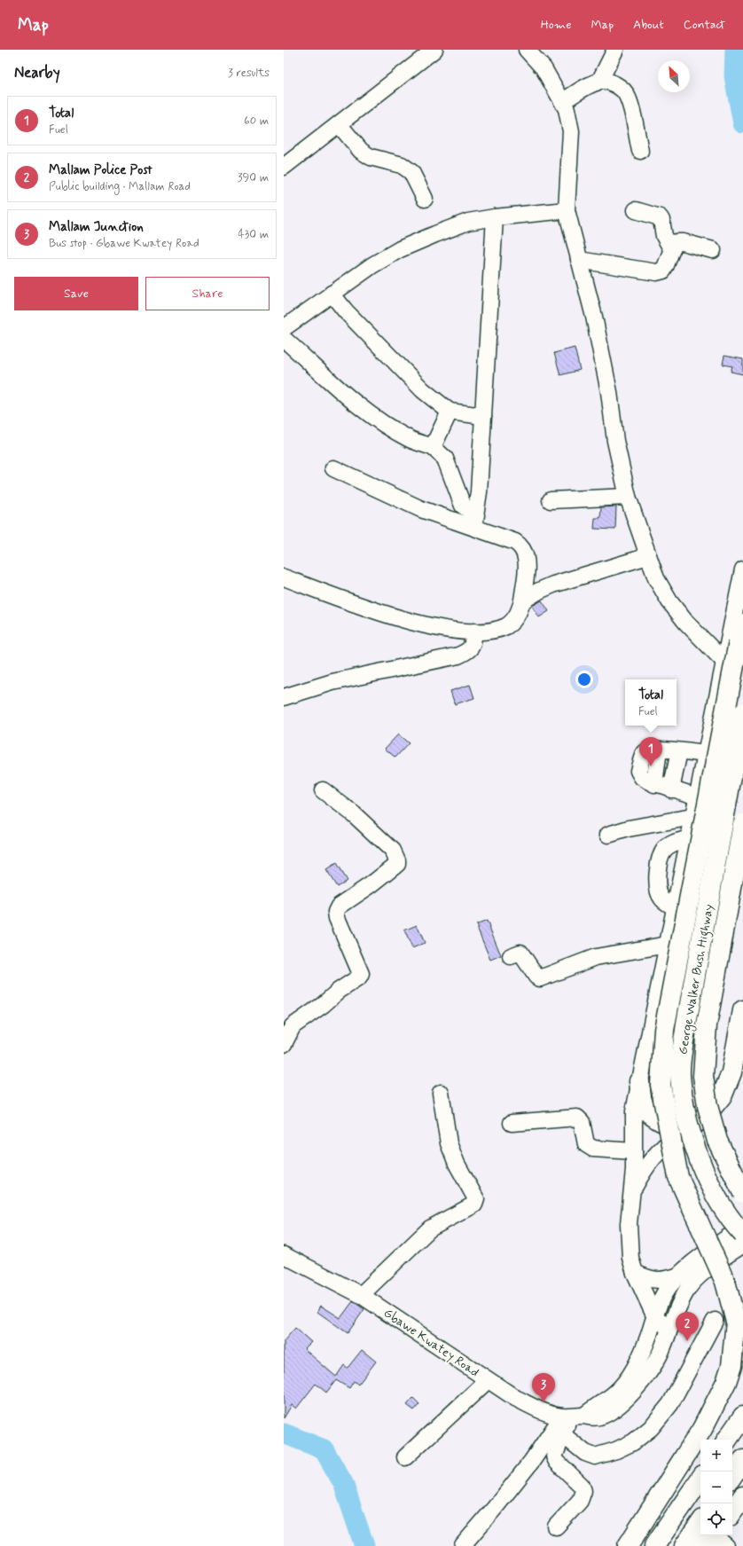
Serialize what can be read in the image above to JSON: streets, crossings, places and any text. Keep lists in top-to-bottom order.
{
  "streets": {
    "highway": ["George Walker Bush Highway"],
    "street": ["Gbawe Kwatey Road"]
  },
  "north": "top left",
  "page": {
    "header": "Map",
    "nav": [
      "Home",
      "Map",
      "About",
      "Contact"
    ],
    "heading": ["Nearby", "3 results"],
    "list": [
      {
        "mark": "1",
        "name": "Total",
        "note": "Fuel",
        "value": "60 m"
      },
      {
        "mark": "2",
        "name": "Mallam Police Post",
        "note": "Public building · Mallam Road",
        "value": "390 m"
      },
      {
        "mark": "3",
        "name": "Mallam Junction",
        "note": "Bus stop · Gbawe Kwatey Road",
        "value": "430 m"
      }
    ],
    "buttons": ["Save", "Share"],
    "popup": ["Total", "Fuel"],
    "pins": ["1", "2", "3"],
    "map_buttons": ["+", "−"]
  }
}
